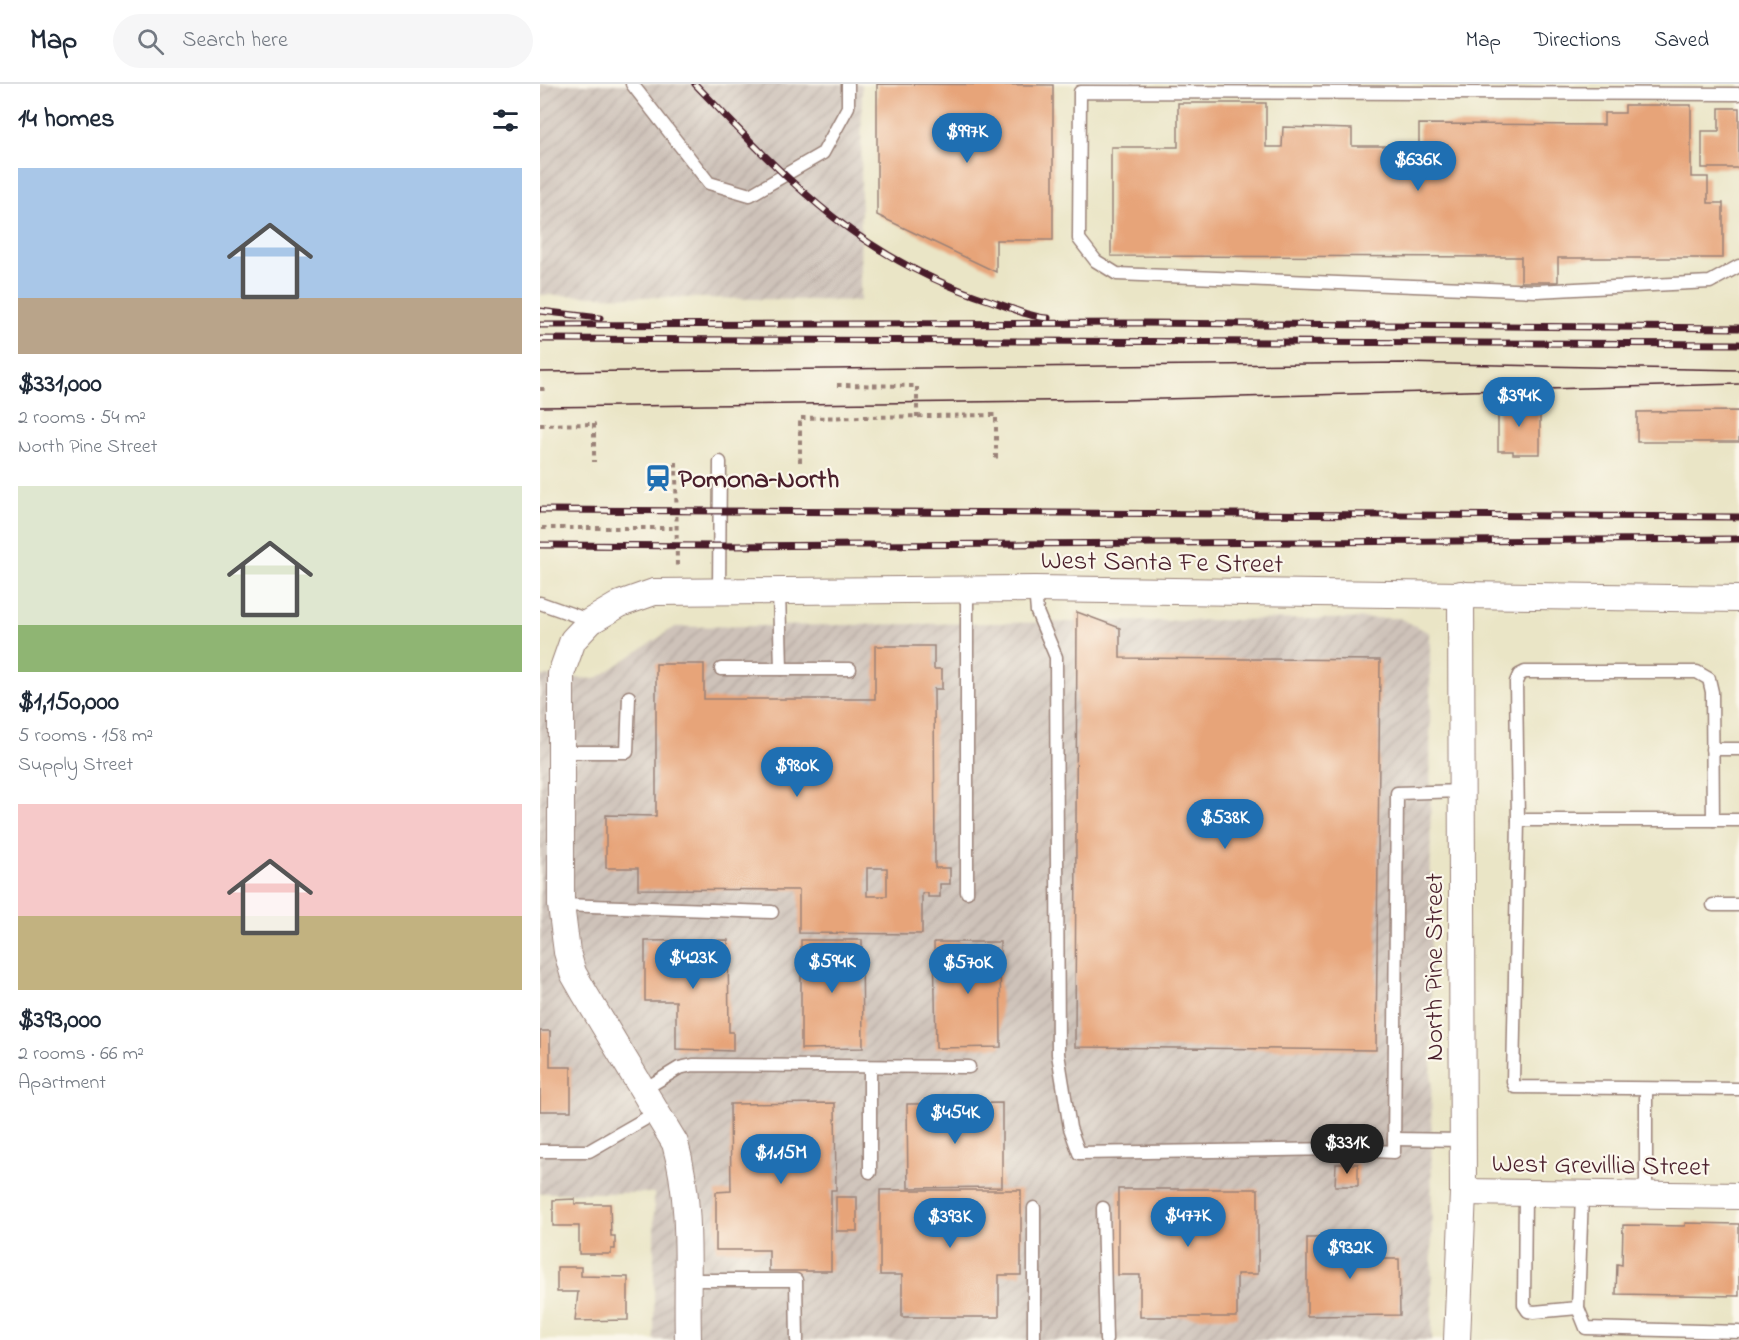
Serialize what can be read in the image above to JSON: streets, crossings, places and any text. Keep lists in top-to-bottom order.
{
  "streets": {
    "street": ["West Santa Fe Street", "North Pine Street", "West Grevillia Street"]
  },
  "crossings": [
    ["West Santa Fe Street", "North Pine Street"],
    ["North Pine Street", "West Grevillia Street"]
  ],
  "places": {
    "station": ["Pomona–North"]
  },
  "page": {
    "header": "Map",
    "search": "Search here",
    "nav": ["Map", "Directions", "Saved"],
    "heading": "14 homes",
    "price": [
      "$997K",
      "$636K",
      "$394K",
      "$980K",
      "$538K",
      "$423K",
      "$594K",
      "$570K",
      "$454K",
      "$331K",
      "$1.15M",
      "$477K",
      "$393K",
      "$932K"
    ],
    "list": [
      {
        "name": "$331,000",
        "note": "2 rooms · 54 m² · North Pine Street"
      },
      {
        "name": "$1,150,000",
        "note": "5 rooms · 158 m² · Supply Street"
      },
      {
        "name": "$393,000",
        "note": "2 rooms · 66 m² · Apartment"
      }
    ]
  }
}
